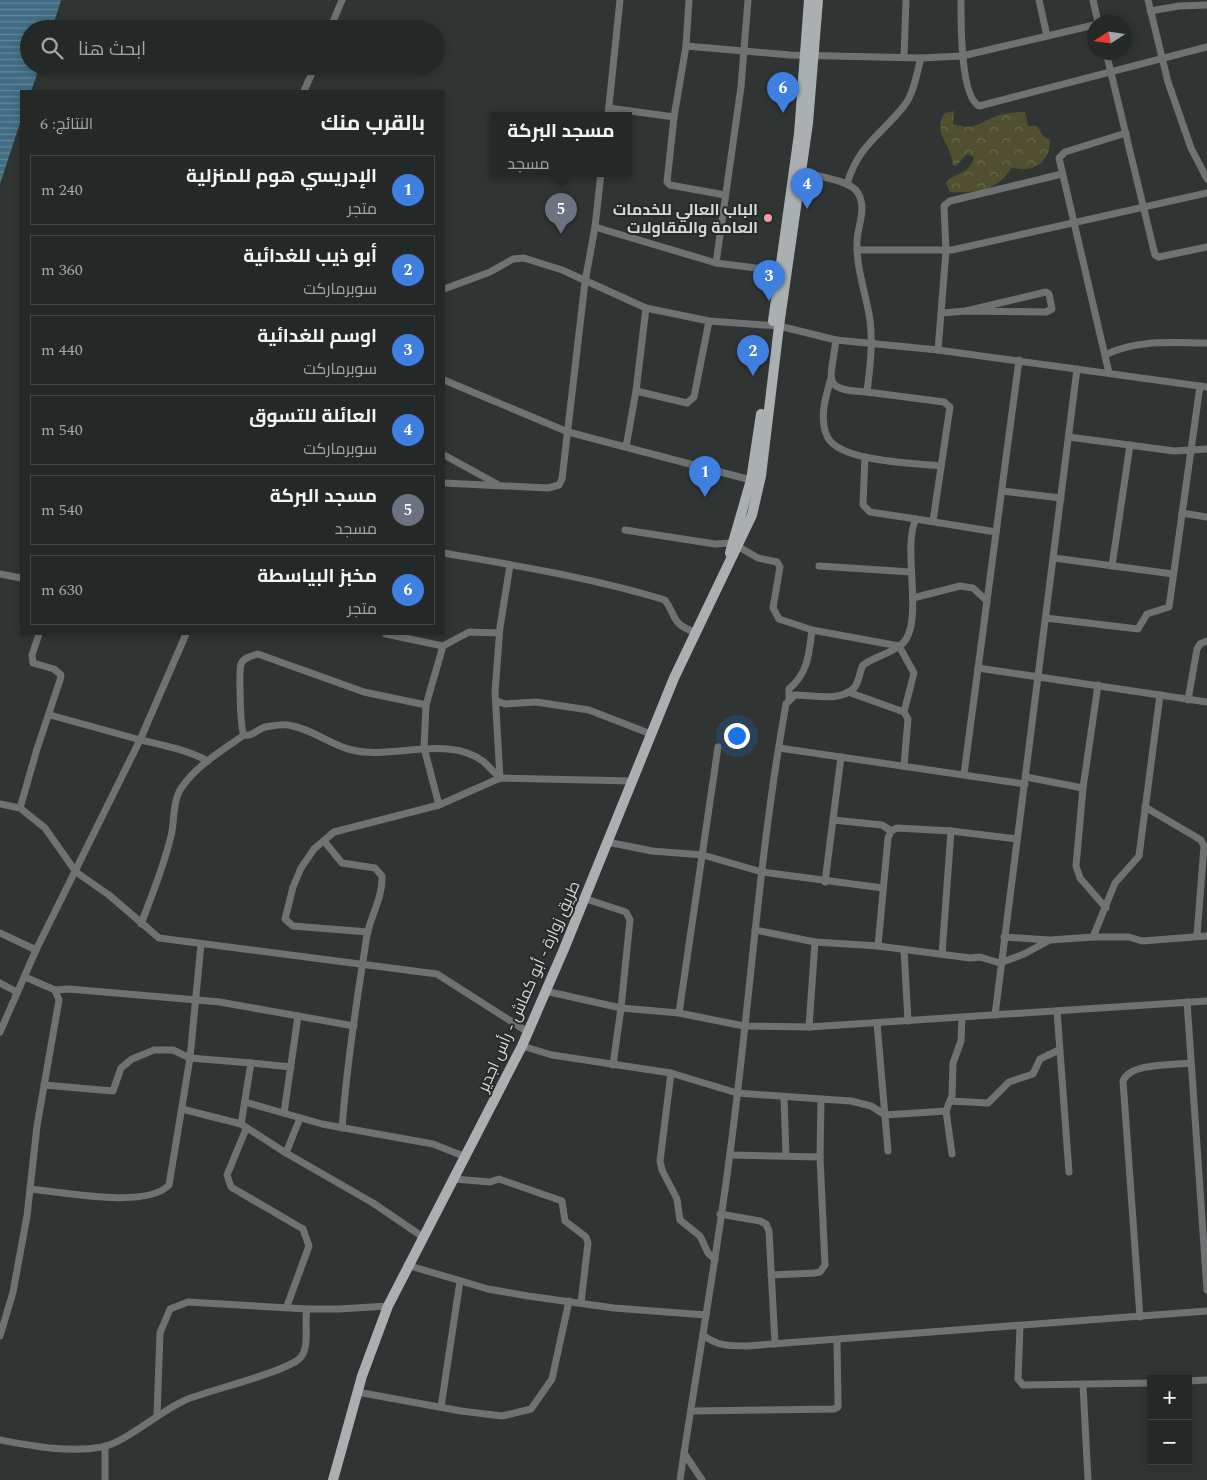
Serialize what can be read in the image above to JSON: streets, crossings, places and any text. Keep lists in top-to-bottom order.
{
  "streets": {
    "main road": ["طريق زوارة - أبو كماش - رأس اجدير"]
  },
  "places": ["الباب العالي للخدمات العامة والمقاولات"],
  "north": "left",
  "page": {
    "search": "ابحث هنا",
    "pins": [
      "6",
      "4",
      "5",
      "3",
      "2",
      "1"
    ],
    "heading": ["بالقرب منك", "النتائج: 6"],
    "popup": ["مسجد البركة", "مسجد"],
    "list": [
      {
        "mark": "1",
        "name": "الإدريسي هوم للمنزلية",
        "note": "متجر",
        "value": "240 m"
      },
      {
        "mark": "2",
        "name": "أبو ذيب للغدائية",
        "note": "سوبرماركت",
        "value": "360 m"
      },
      {
        "mark": "3",
        "name": "اوسم للغدائية",
        "note": "سوبرماركت",
        "value": "440 m"
      },
      {
        "mark": "4",
        "name": "العائلة للتسوق",
        "note": "سوبرماركت",
        "value": "540 m"
      },
      {
        "mark": "5",
        "name": "مسجد البركة",
        "note": "مسجد",
        "value": "540 m"
      },
      {
        "mark": "6",
        "name": "مخبز البياسطة",
        "note": "متجر",
        "value": "630 m"
      }
    ],
    "map_buttons": ["+", "−"]
  }
}
